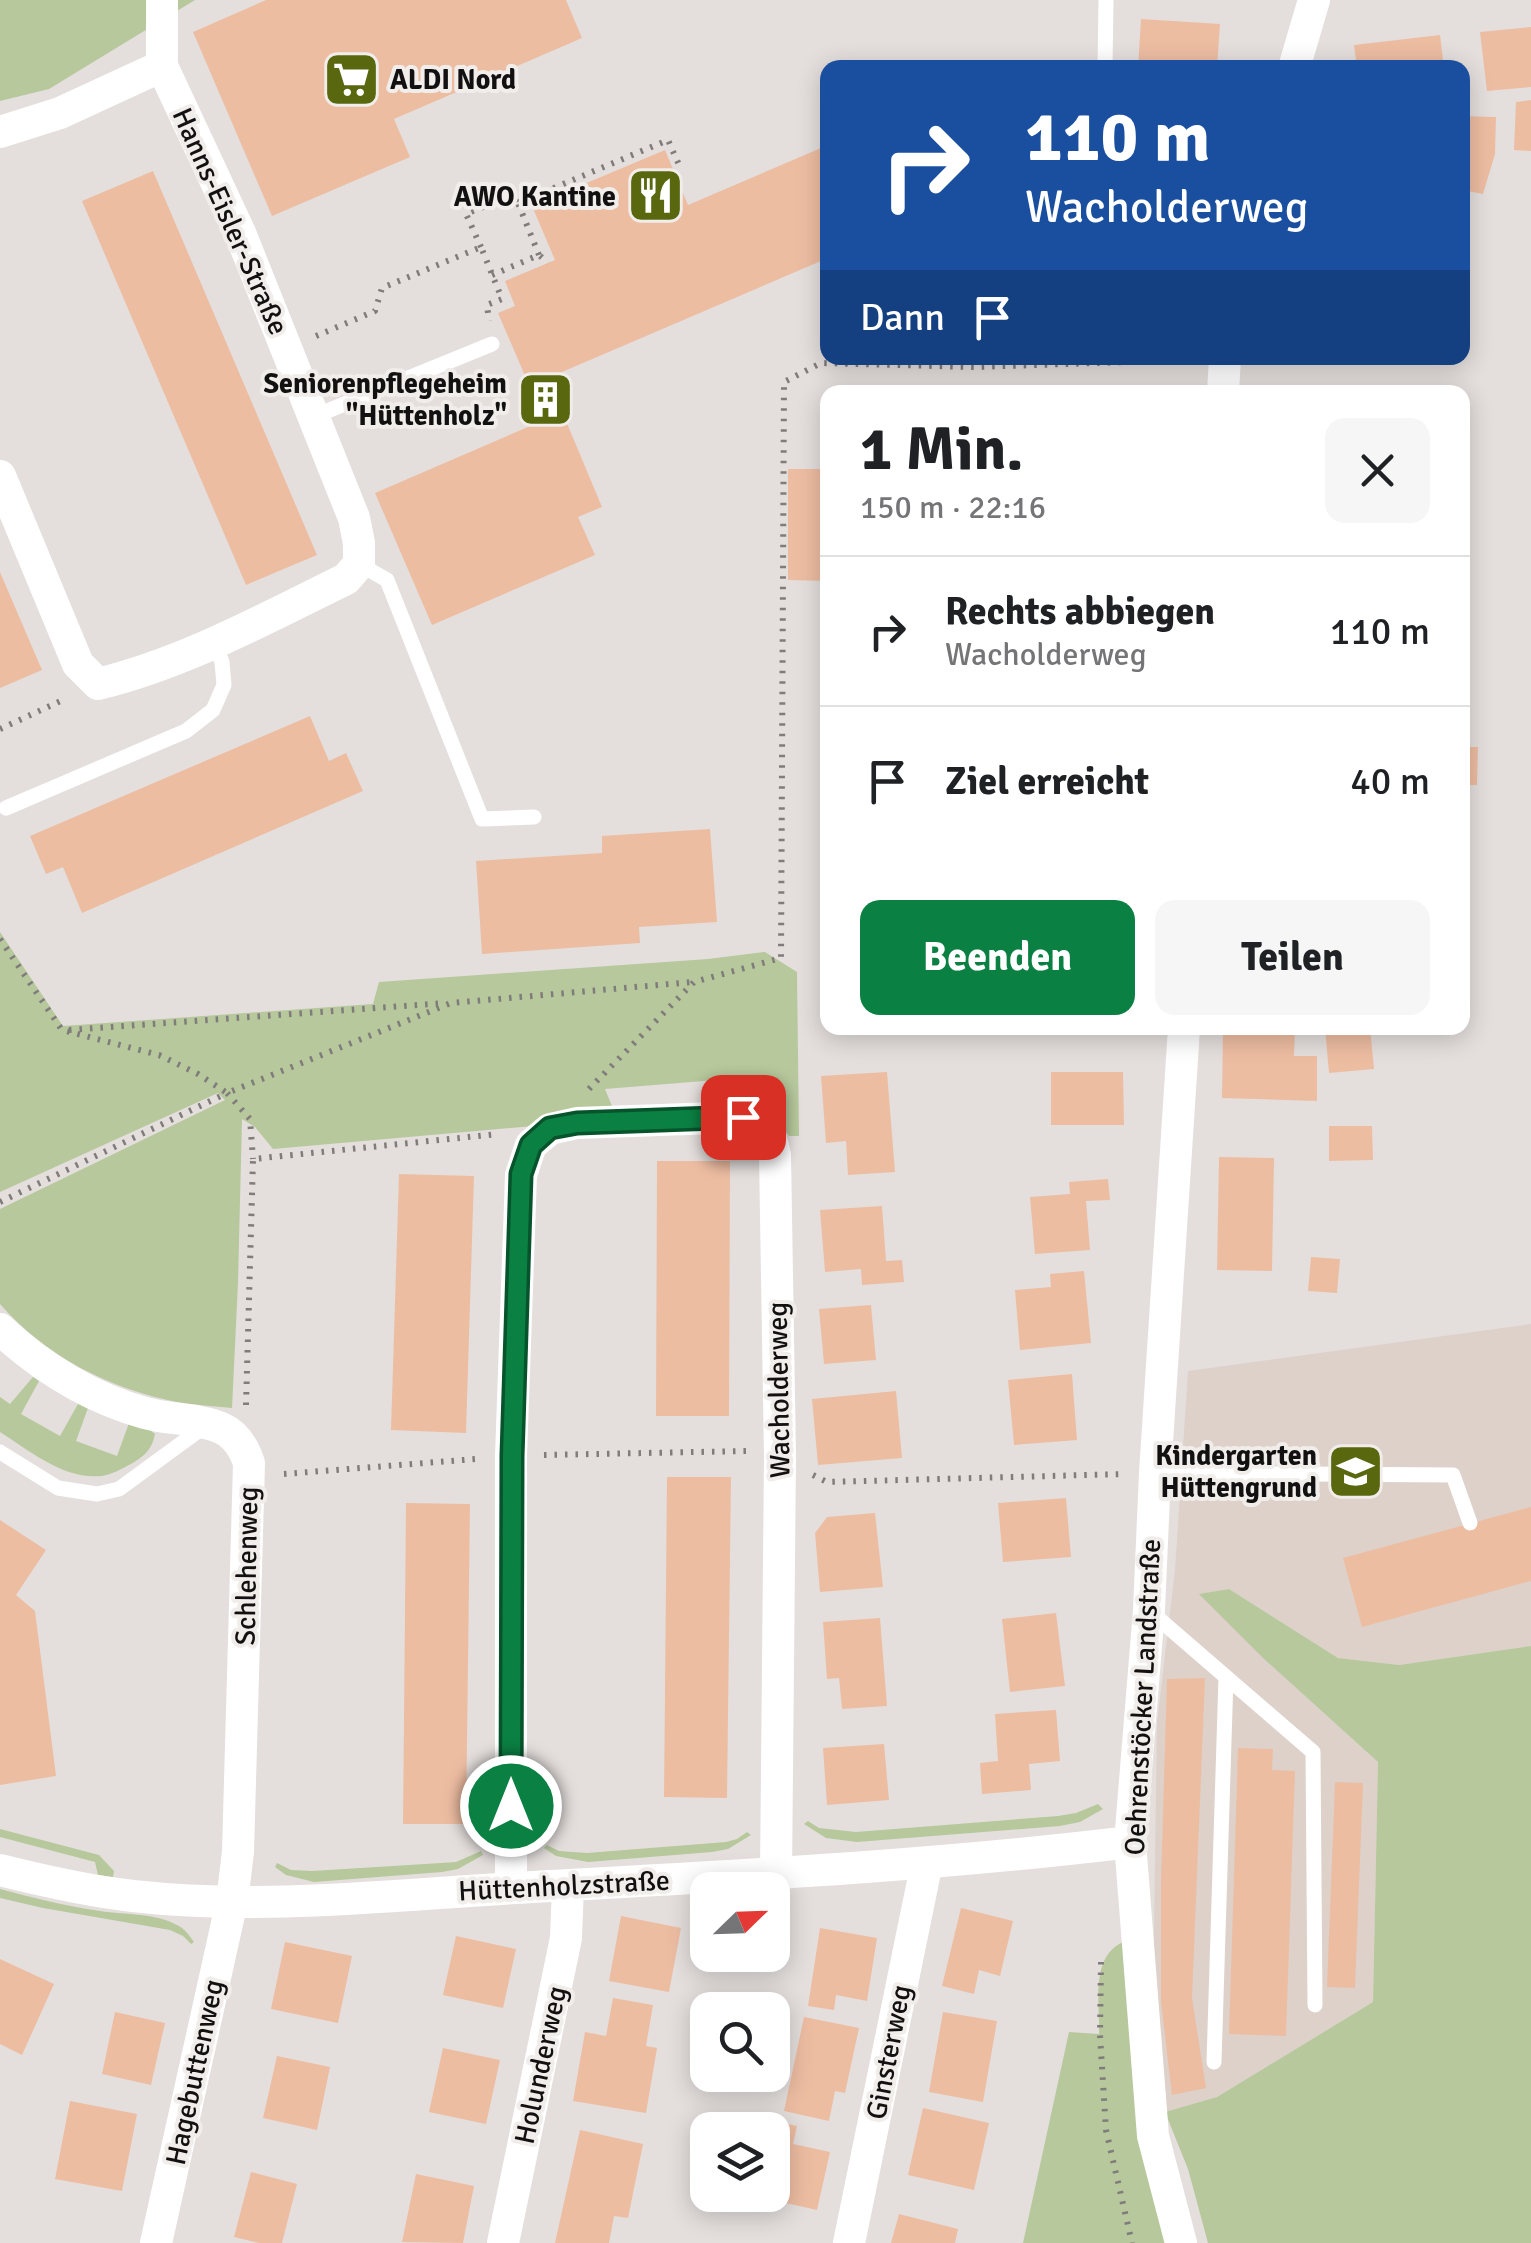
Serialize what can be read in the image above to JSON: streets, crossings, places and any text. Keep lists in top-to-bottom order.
{
  "streets": {
    "street": [
      "Hanns-Eisler-Straße",
      "Wacholderweg",
      "Schlehenweg",
      "Oehrenstöcker Landstraße",
      "Hüttenholzstraße",
      "Ginsterweg",
      "Holunderweg",
      "Hagebuttenweg"
    ]
  },
  "crossings": [
    ["Schlehenweg", "Hüttenholzstraße"],
    ["Schlehenweg", "Hagebuttenweg"],
    ["Oehrenstöcker Landstraße", "Hüttenholzstraße"],
    ["Hüttenholzstraße", "Ginsterweg"],
    ["Hüttenholzstraße", "Holunderweg"],
    ["Hüttenholzstraße", "Hagebuttenweg"]
  ],
  "places": {
    "supermarket": ["ALDI Nord"],
    "restaurant": ["AWO Kantine"],
    "building": ["Seniorenpflegeheim \"Hüttenholz\""],
    "school or university": ["Kindergarten Hüttengrund"]
  },
  "north": "top right",
  "page": {
    "turn": ["110 m", "Wacholderweg"],
    "then": "Dann",
    "heading": ["1 Min.", "150 m · 22:16"],
    "list": [
      {
        "name": "Rechts abbiegen",
        "note": "Wacholderweg",
        "value": "110 m"
      },
      {
        "name": "Ziel erreicht",
        "value": "40 m"
      }
    ],
    "buttons": ["Beenden", "Teilen"]
  }
}
